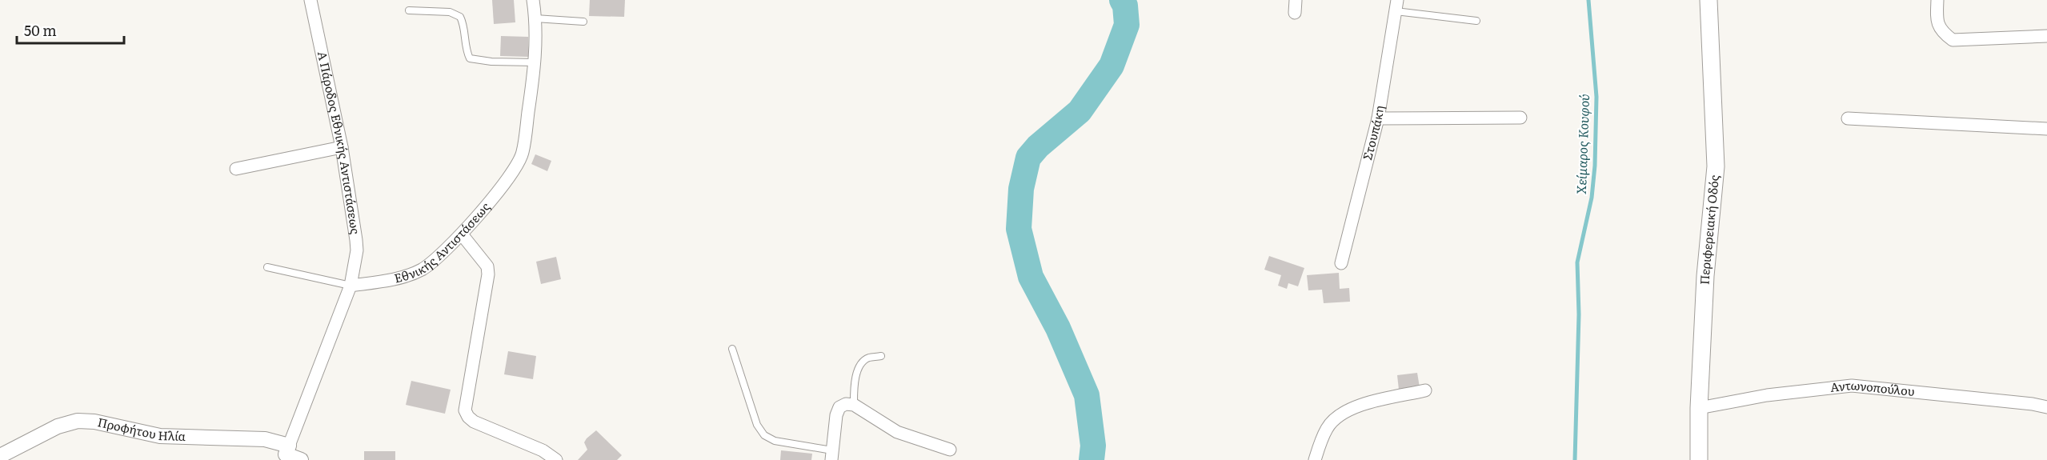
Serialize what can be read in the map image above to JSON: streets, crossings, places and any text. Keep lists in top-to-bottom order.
{
  "streets": {
    "main road": ["Περιφερειακή Οδός"],
    "street": [
      "Στουπάκη",
      "Α Πάροδος Εθνικής Αντιστάσεως",
      "Εθνικής Αντιστάσεως",
      "Αντωνοπούλου",
      "Προφήτου Ηλία"
    ]
  },
  "crossings": [
    ["Α Πάροδος Εθνικής Αντιστάσεως", "Εθνικής Αντιστάσεως"],
    ["Περιφερειακή Οδός", "Αντωνοπούλου"]
  ],
  "water": ["Χείμαρος Κουφού"],
  "scale_bar": "50 m"
}
